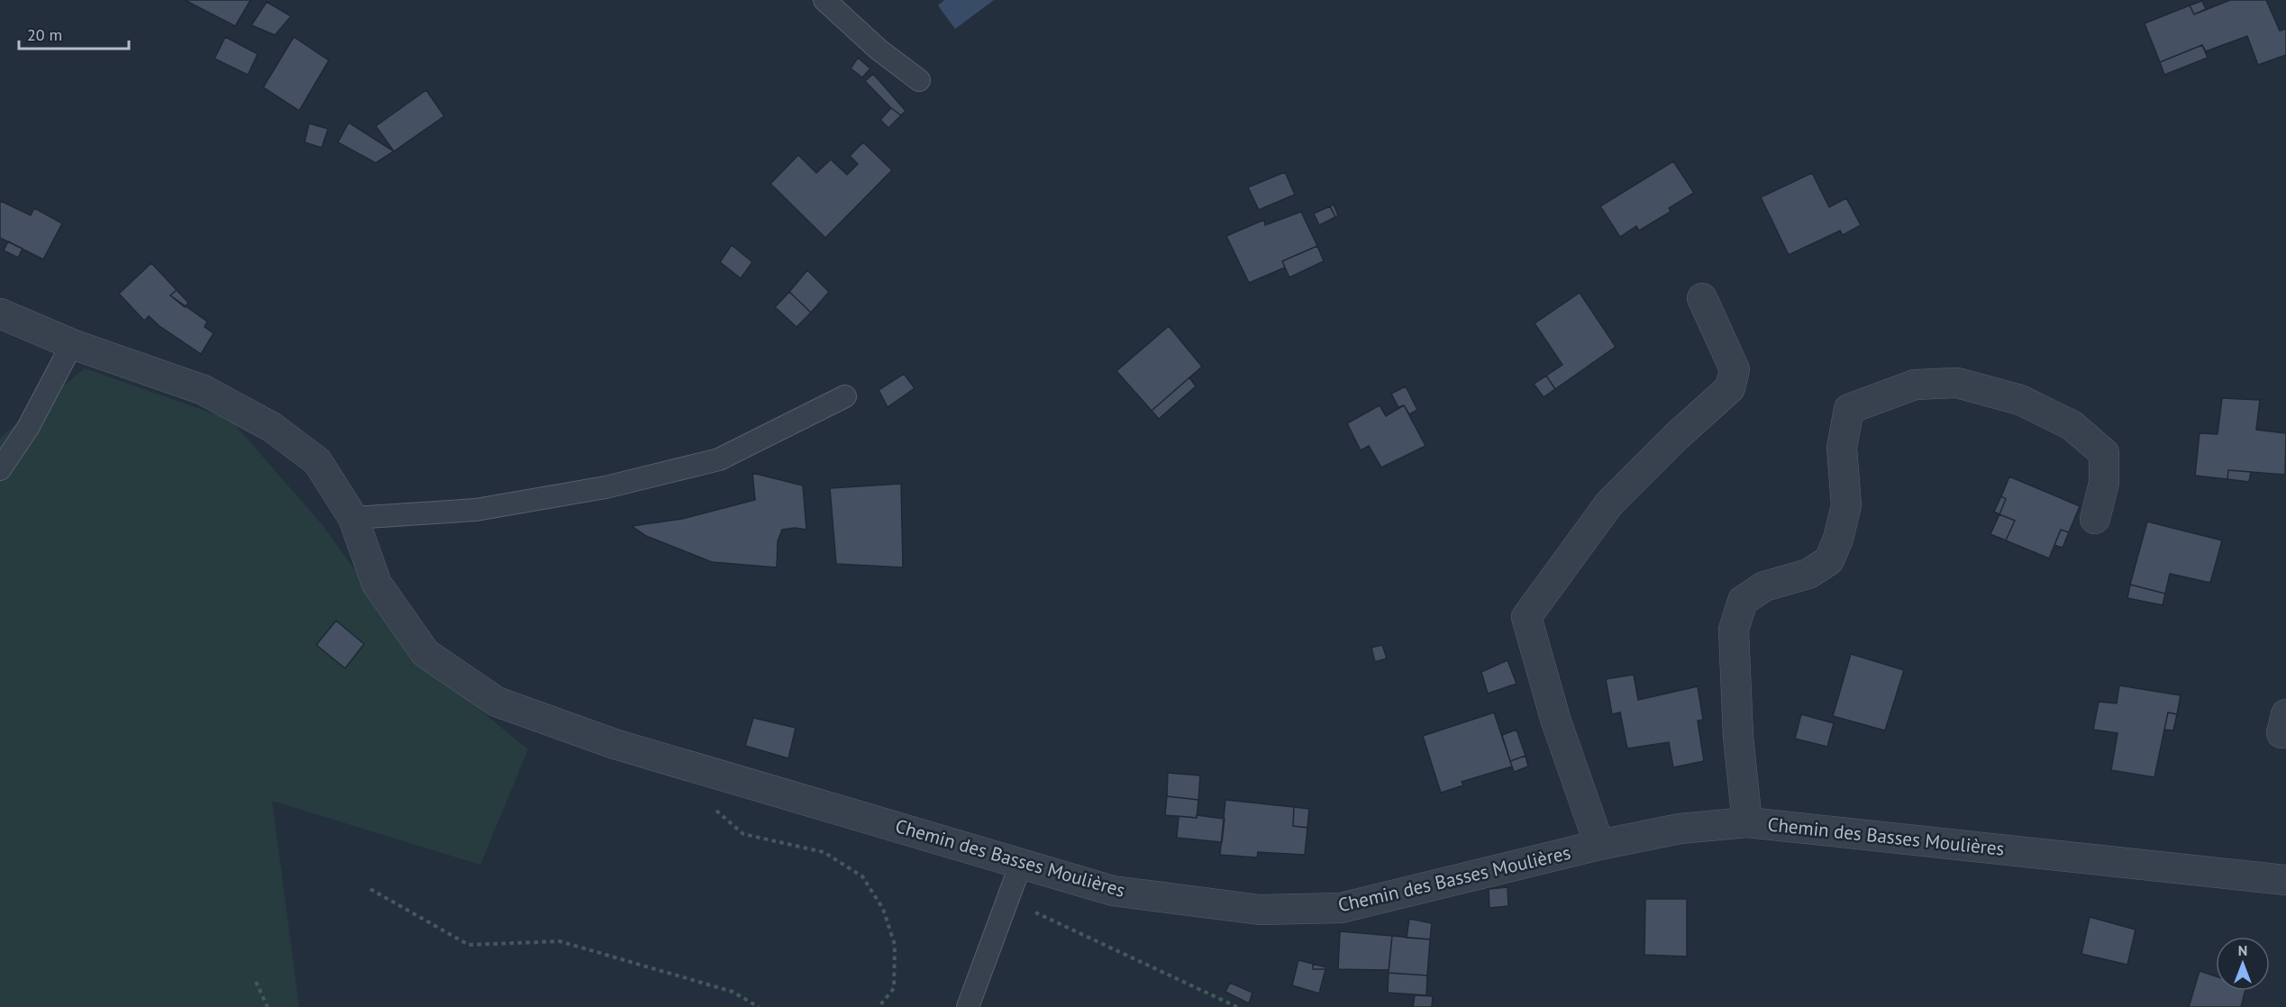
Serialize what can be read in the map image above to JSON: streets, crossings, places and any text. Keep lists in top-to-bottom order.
{
  "streets": {
    "street": ["Chemin des Basses Moulières"]
  },
  "scale_bar": "20 m",
  "north": "top"
}
